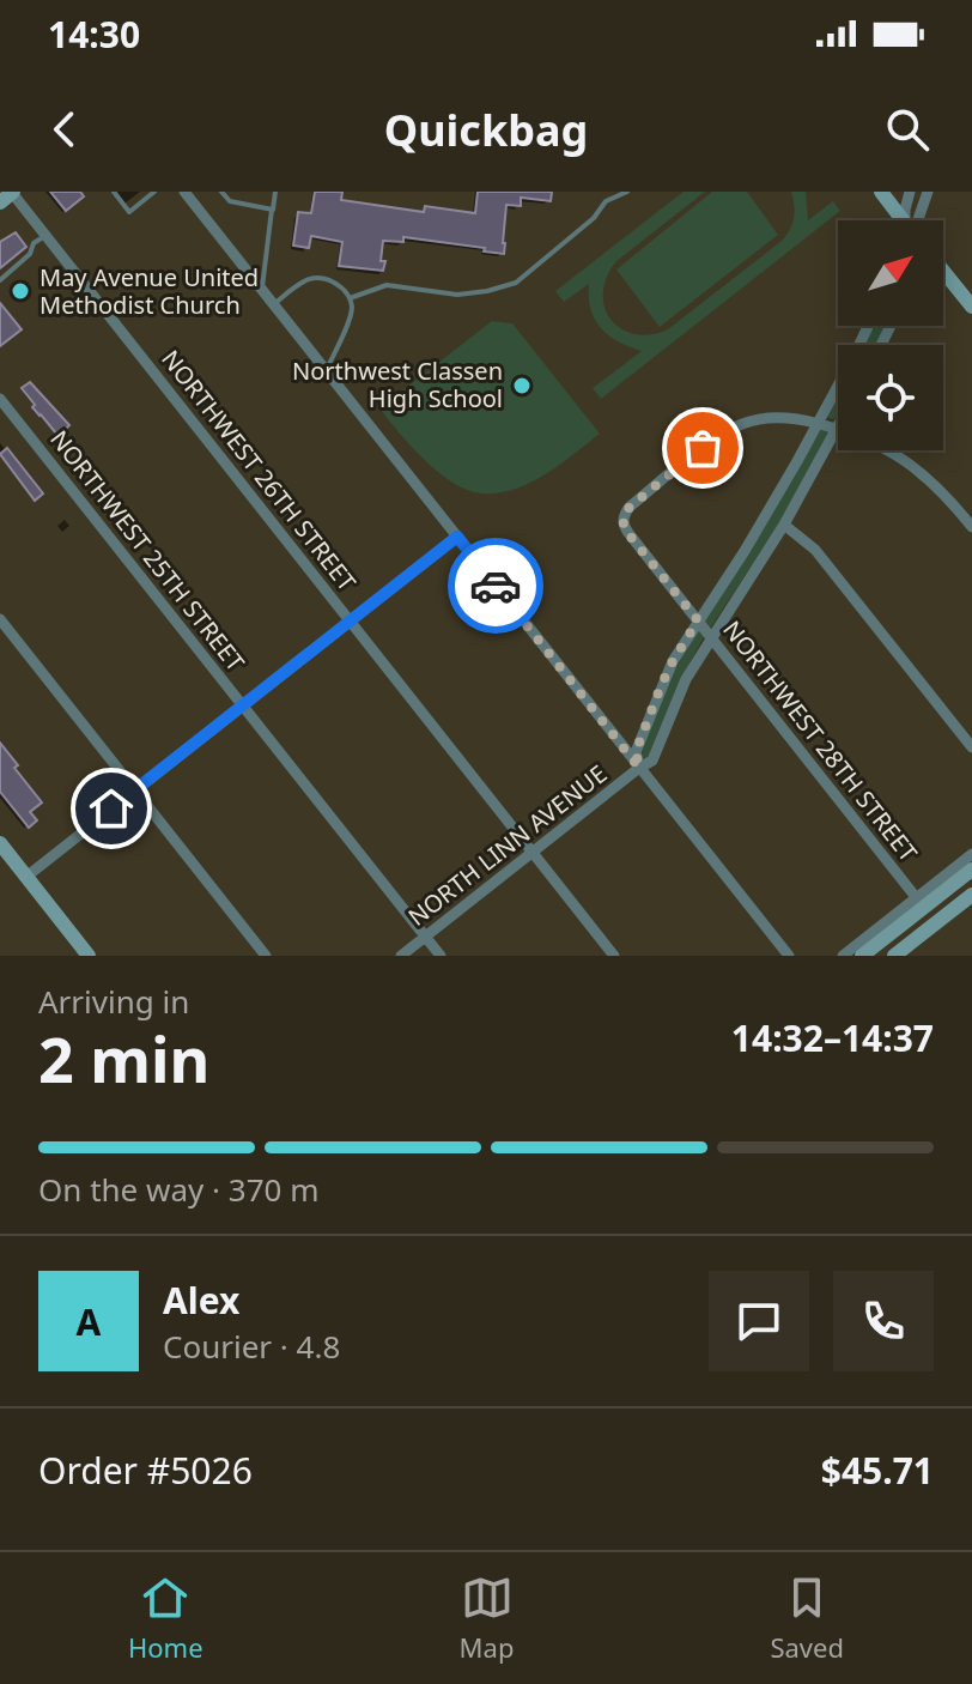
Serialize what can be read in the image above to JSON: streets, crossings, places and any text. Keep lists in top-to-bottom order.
{
  "streets": {
    "street": [
      "NORTHWEST 26TH STREET",
      "NORTHWEST 25TH STREET",
      "NORTHWEST 28TH STREET",
      "NORTH LINN AVENUE"
    ]
  },
  "crossings": [
    ["NORTHWEST 26TH STREET", "NORTH LINN AVENUE"],
    ["NORTHWEST 25TH STREET", "NORTH LINN AVENUE"],
    ["NORTHWEST 28TH STREET", "NORTH LINN AVENUE"]
  ],
  "places": ["May Avenue United Methodist Church", "Northwest Classen High School"],
  "north": "top right",
  "page": {
    "status": "14:30",
    "header": "Quickbag",
    "heading": ["2 min", "Arriving in", "14:32–14:37"],
    "panel": [
      "Alex",
      "Courier · 4.8",
      "Order #5026",
      "$45.71"
    ],
    "bar": "On the way · 370 m",
    "round": "A",
    "tabs": ["Home", "Map", "Saved"]
  }
}
